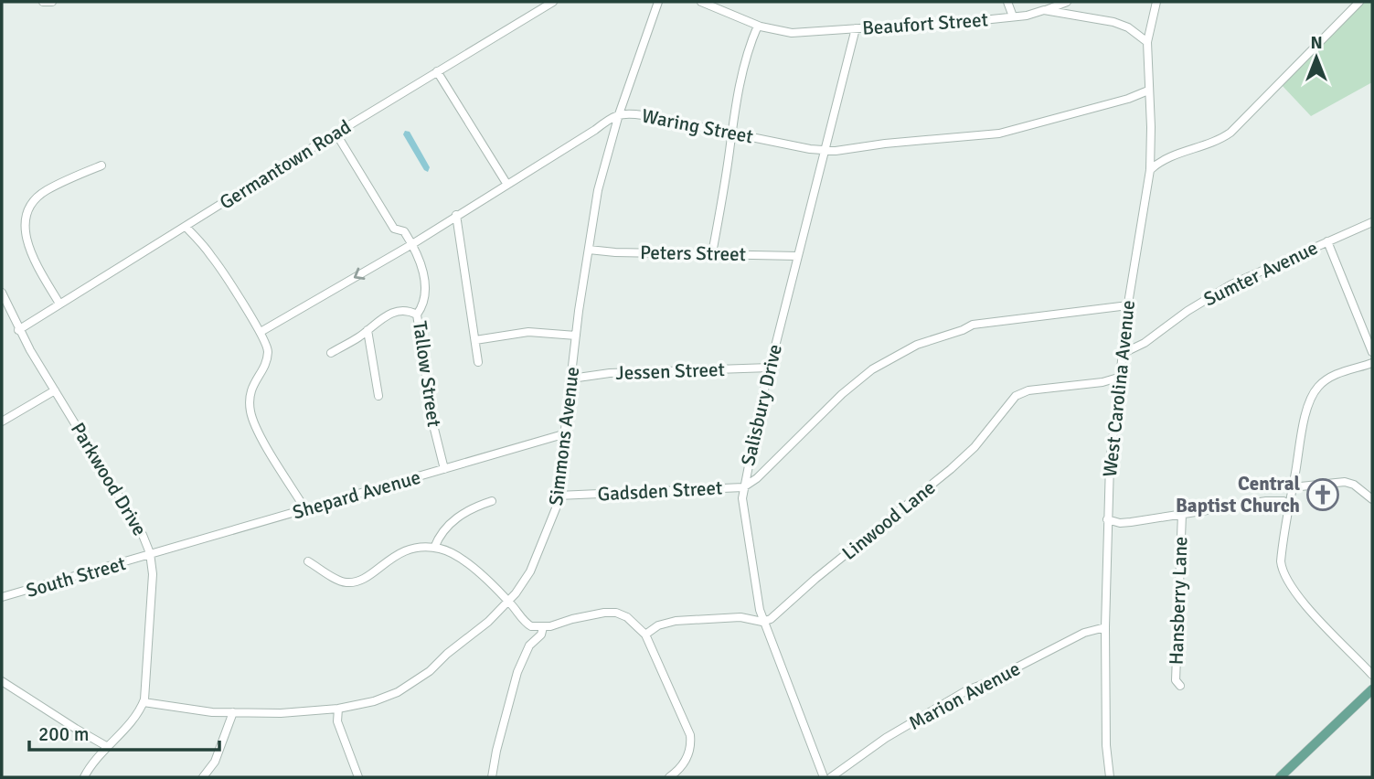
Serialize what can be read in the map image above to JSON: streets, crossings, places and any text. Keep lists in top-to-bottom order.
{
  "streets": {
    "street": [
      "Beaufort Street",
      "Waring Street",
      "Germantown Road",
      "Peters Street",
      "Sumter Avenue",
      "Jessen Street",
      "Tallow Street",
      "West Carolina Avenue",
      "Salisbury Drive",
      "Simmons Avenue",
      "Parkwood Drive",
      "Gadsden Street",
      "Shepard Avenue",
      "Linwood Lane",
      "South Street",
      "Hansberry Lane",
      "Marion Avenue"
    ]
  },
  "crossings": [
    ["Beaufort Street", "West Carolina Avenue"],
    ["Beaufort Street", "Salisbury Drive"],
    ["Waring Street", "Tallow Street"],
    ["Waring Street", "West Carolina Avenue"],
    ["Waring Street", "Salisbury Drive"],
    ["Waring Street", "Simmons Avenue"],
    ["Germantown Road", "Parkwood Drive"],
    ["Peters Street", "Salisbury Drive"],
    ["Peters Street", "Simmons Avenue"],
    ["Sumter Avenue", "West Carolina Avenue"],
    ["Jessen Street", "Salisbury Drive"],
    ["Jessen Street", "Simmons Avenue"],
    ["Tallow Street", "Shepard Avenue"],
    ["West Carolina Avenue", "Gadsden Street"],
    ["West Carolina Avenue", "Linwood Lane"],
    ["West Carolina Avenue", "Marion Avenue"],
    ["Salisbury Drive", "Gadsden Street"],
    ["Salisbury Drive", "Linwood Lane"],
    ["Simmons Avenue", "Parkwood Drive"],
    ["Simmons Avenue", "Gadsden Street"],
    ["Simmons Avenue", "Shepard Avenue"],
    ["Parkwood Drive", "Shepard Avenue"],
    ["Parkwood Drive", "South Street"],
    ["Shepard Avenue", "South Street"]
  ],
  "places": {
    "church": ["Central Baptist Church"]
  },
  "scale_bar": "200 m",
  "north": "top"
}
